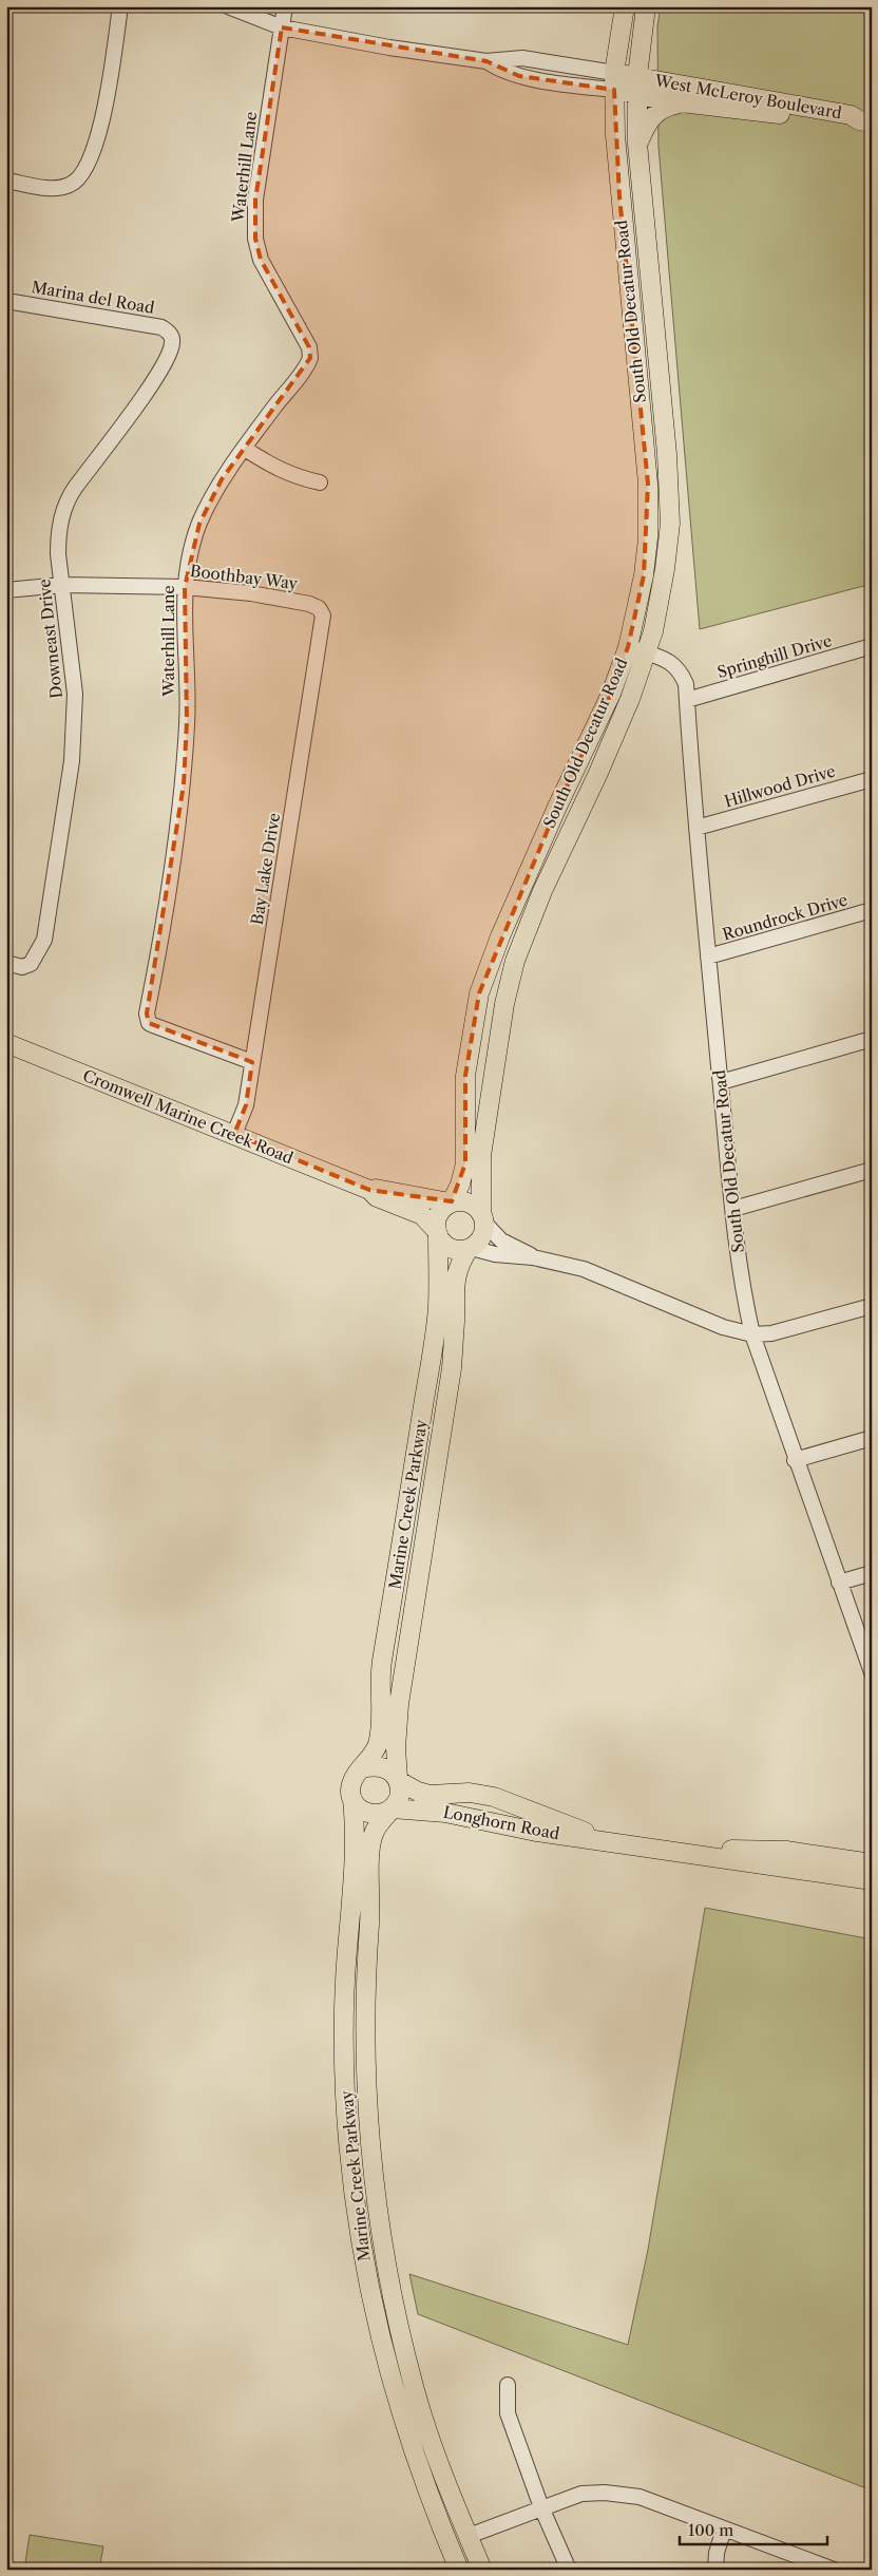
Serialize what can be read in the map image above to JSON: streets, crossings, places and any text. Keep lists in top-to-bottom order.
{
  "streets": {
    "main road": [
      "West McLeroy Boulevard",
      "South Old Decatur Road",
      "Cromwell Marine Creek Road",
      "Marine Creek Parkway",
      "Longhorn Road"
    ],
    "street": [
      "Waterhill Lane",
      "Marina del Road",
      "Boothbay Way",
      "Downeast Drive",
      "Springhill Drive",
      "Hillwood Drive",
      "Bay Lake Drive",
      "Roundrock Drive"
    ]
  },
  "crossings": [
    ["West McLeroy Boulevard", "South Old Decatur Road"],
    ["Waterhill Lane", "Boothbay Way"],
    ["Waterhill Lane", "Bay Lake Drive"],
    ["Marina del Road", "Downeast Drive"],
    ["South Old Decatur Road", "Springhill Drive"],
    ["South Old Decatur Road", "Hillwood Drive"],
    ["South Old Decatur Road", "Roundrock Drive"],
    ["South Old Decatur Road", "Cromwell Marine Creek Road"],
    ["South Old Decatur Road", "Marine Creek Parkway"],
    ["Boothbay Way", "Downeast Drive"],
    ["Boothbay Way", "Bay Lake Drive"],
    ["Bay Lake Drive", "Cromwell Marine Creek Road"],
    ["Cromwell Marine Creek Road", "Marine Creek Parkway"],
    ["Marine Creek Parkway", "Longhorn Road"]
  ],
  "scale_bar": "100 m"
}
